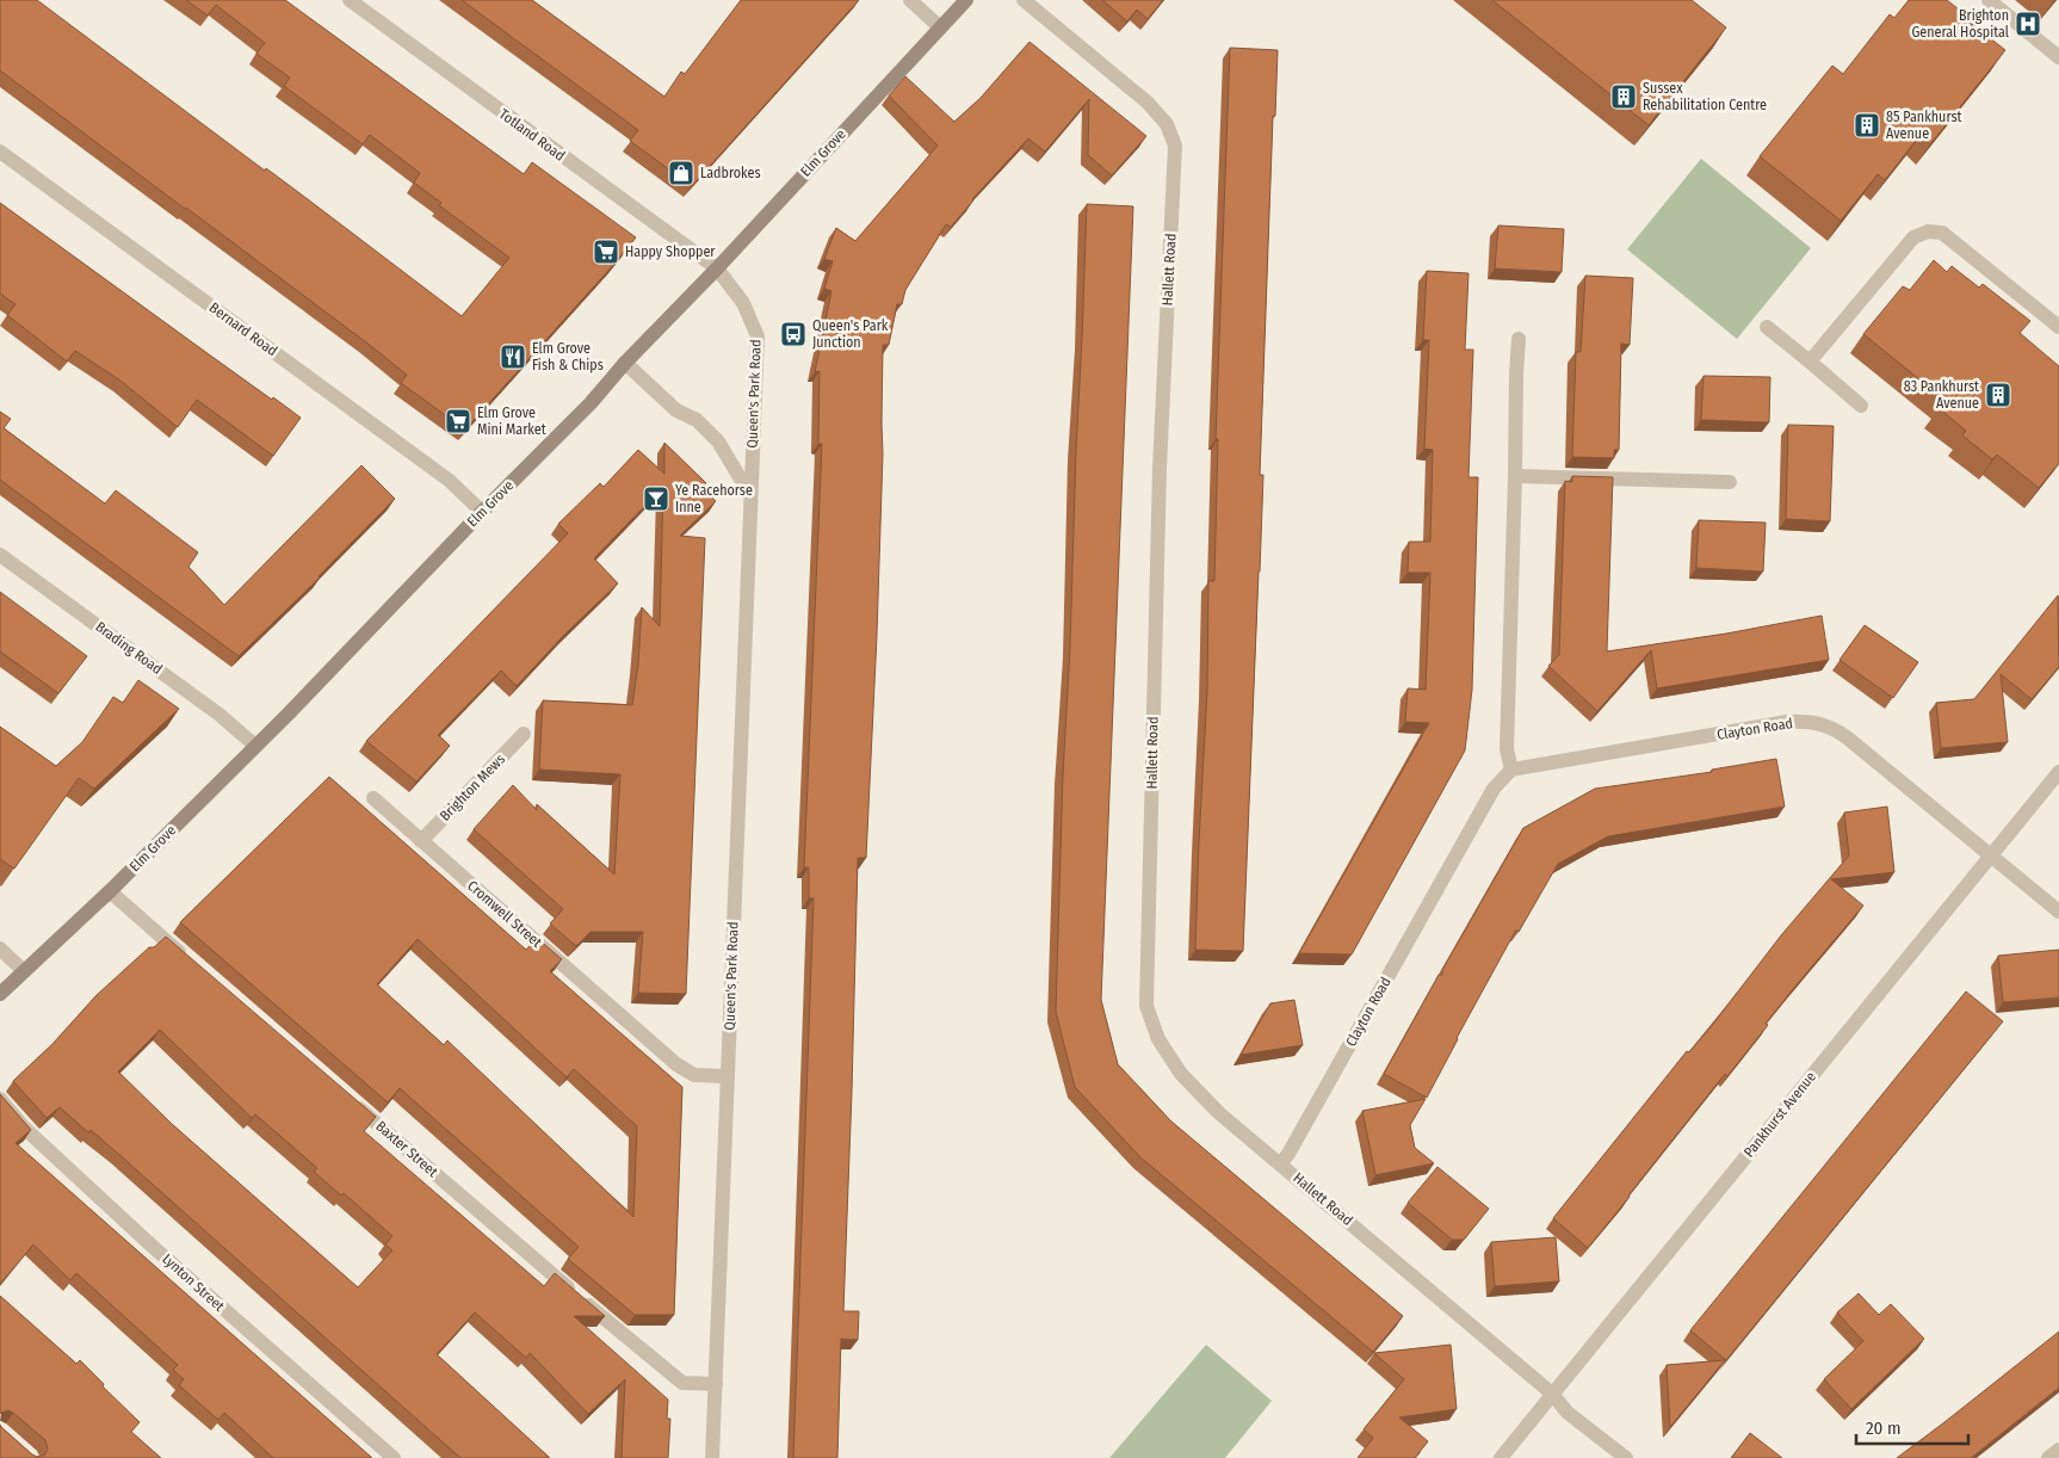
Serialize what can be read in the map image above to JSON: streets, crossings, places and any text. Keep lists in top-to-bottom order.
{
  "streets": {
    "street": [
      "Totland Road",
      "Elm Grove",
      "Hallett Road",
      "Bernard Road",
      "Queen's Park Road",
      "Brading Road",
      "Clayton Road",
      "Brighton Mews",
      "Cromwell Street",
      "Pankhurst Avenue",
      "Baxter Street",
      "Lynton Street"
    ]
  },
  "crossings": [
    ["Totland Road", "Elm Grove"],
    ["Totland Road", "Queen's Park Road"],
    ["Elm Grove", "Bernard Road"],
    ["Elm Grove", "Queen's Park Road"],
    ["Elm Grove", "Brading Road"],
    ["Hallett Road", "Clayton Road"],
    ["Hallett Road", "Pankhurst Avenue"],
    ["Queen's Park Road", "Cromwell Street"],
    ["Queen's Park Road", "Baxter Street"],
    ["Clayton Road", "Pankhurst Avenue"],
    ["Brighton Mews", "Cromwell Street"]
  ],
  "places": {
    "hospital": ["Brighton General Hospital"],
    "building": ["Sussex Rehabilitation Centre", "85 Pankhurst Avenue", "83 Pankhurst Avenue"],
    "shop": ["Ladbrokes"],
    "supermarket": ["Happy Shopper", "Elm Grove Mini Market"],
    "bus stop": ["Queen's Park Junction"],
    "restaurant": ["Elm Grove Fish & Chips"],
    "bar": ["Ye Racehorse Inne"]
  },
  "scale_bar": "20 m"
}
